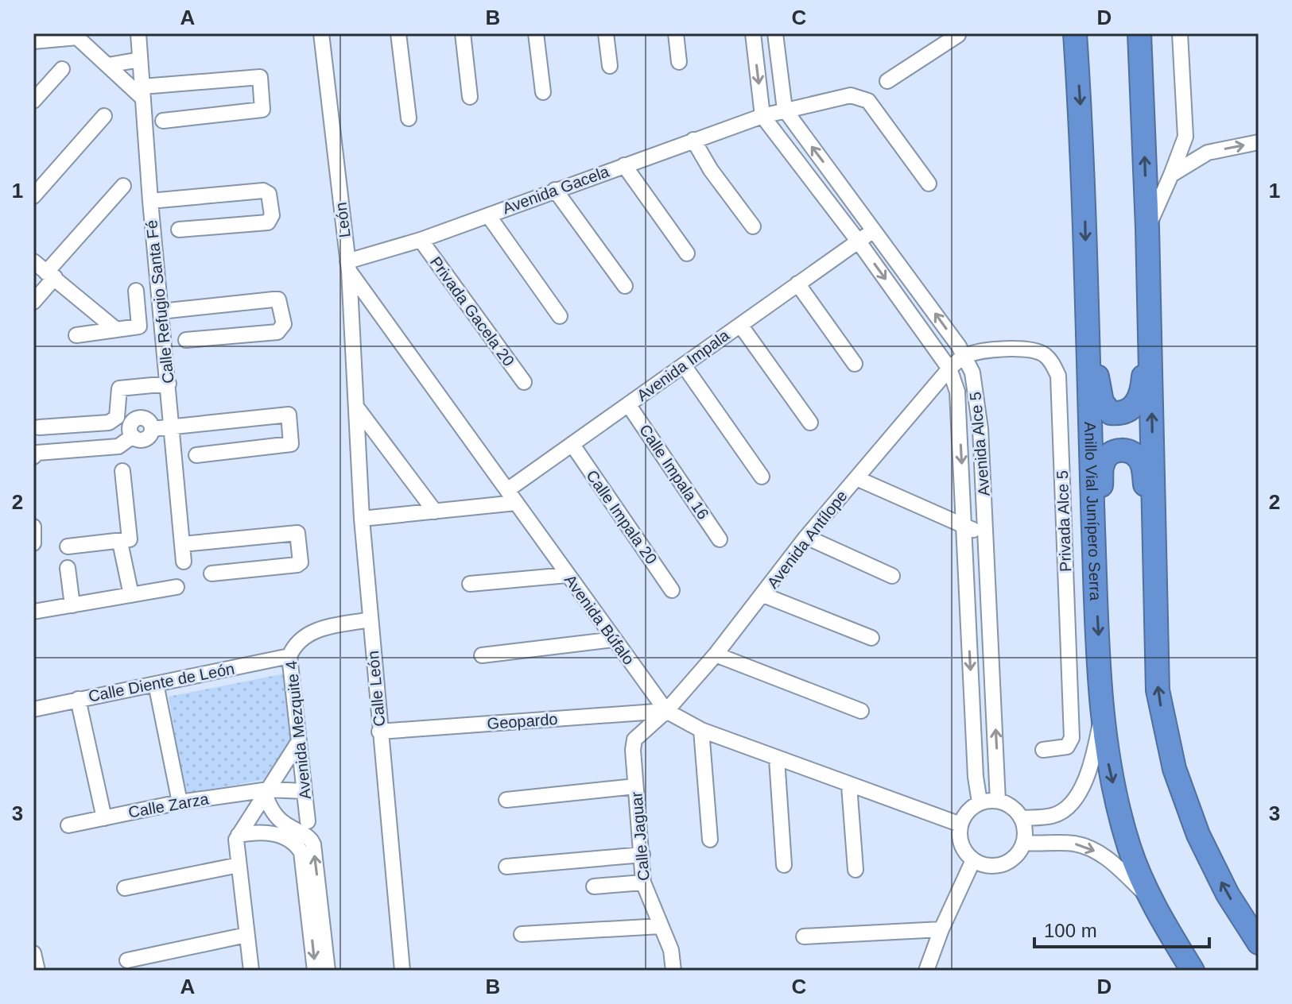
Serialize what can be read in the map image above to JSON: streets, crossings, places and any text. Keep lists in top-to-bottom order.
{
  "streets": {
    "highway": ["Anillo Vial Junípero Serra"],
    "street": [
      "Avenida Gacela",
      "León",
      "Calle Refugio Santa Fé",
      "Privada Gacela 20",
      "Avenida Impala",
      "Avenida Alce 5",
      "Calle Impala 16",
      "Calle Impala 20",
      "Privada Alce 5",
      "Avenida Antílope",
      "Avenida Búfalo",
      "Calle Diente de León",
      "Calle León",
      "Geopardo",
      "Avenida Mezquite 4",
      "Calle Zarza",
      "Calle Jaguar"
    ]
  },
  "crossings": [
    ["Avenida Gacela", "León"],
    ["Avenida Gacela", "Privada Gacela 20"],
    ["Avenida Gacela", "Avenida Alce 5"],
    ["Avenida Gacela", "Avenida Búfalo"],
    ["León", "Avenida Búfalo"],
    ["León", "Calle León"],
    ["Avenida Impala", "Avenida Alce 5"],
    ["Avenida Impala", "Calle Impala 16"],
    ["Avenida Impala", "Calle Impala 20"],
    ["Avenida Impala", "Avenida Búfalo"],
    ["Avenida Alce 5", "Privada Alce 5"],
    ["Avenida Alce 5", "Avenida Antílope"],
    ["Avenida Alce 5", "Avenida Búfalo"],
    ["Privada Alce 5", "Avenida Antílope"],
    ["Avenida Antílope", "Avenida Búfalo"],
    ["Avenida Antílope", "Geopardo"],
    ["Avenida Antílope", "Calle Jaguar"],
    ["Avenida Búfalo", "Geopardo"],
    ["Avenida Búfalo", "Calle Jaguar"],
    ["Calle Diente de León", "Avenida Mezquite 4"],
    ["Calle León", "Geopardo"],
    ["Calle León", "Avenida Mezquite 4"],
    ["Geopardo", "Calle Jaguar"],
    ["Avenida Mezquite 4", "Calle Zarza"]
  ],
  "scale_bar": "100 m",
  "grid": {
    "columns": [
      "A",
      "B",
      "C",
      "D"
    ],
    "rows": ["1", "2", "3"]
  }
}
